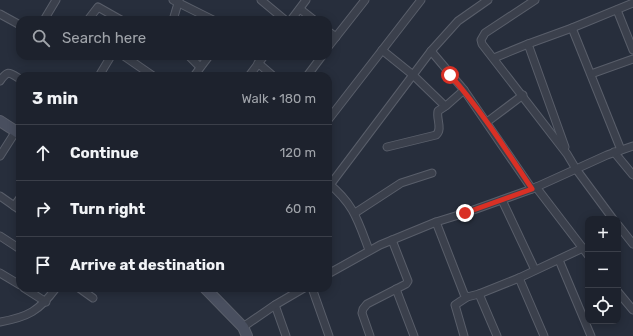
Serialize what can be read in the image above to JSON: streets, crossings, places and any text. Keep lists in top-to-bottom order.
{
  "page": {
    "search": "Search here",
    "heading": ["3 min", "Walk · 180 m"],
    "list": [
      ["Continue", "120 m"],
      ["Turn right", "60 m"],
      "Arrive at destination"
    ],
    "map_buttons": ["+", "−"]
  }
}
